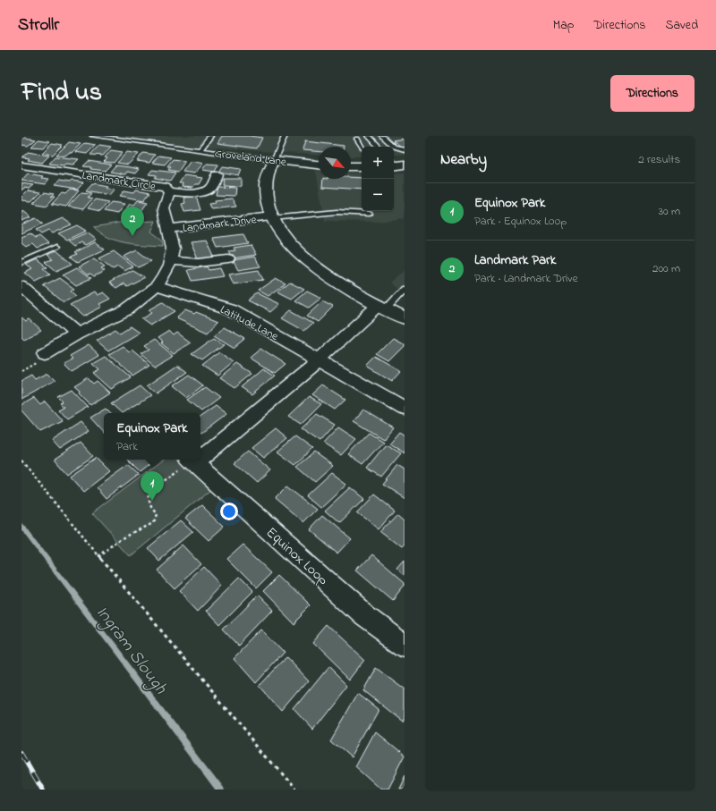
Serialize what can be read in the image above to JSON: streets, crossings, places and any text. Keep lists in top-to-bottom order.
{
  "streets": {
    "main road": ["Groveland Lane"],
    "street": [
      "Landmark Circle",
      "Landmark Drive",
      "Latitude Lane",
      "Equinox Loop"
    ]
  },
  "crossings": [
    ["Landmark Circle", "Landmark Drive"],
    ["Landmark Circle", "Latitude Lane"]
  ],
  "water": ["Ingram Slough"],
  "north": "bottom right",
  "page": {
    "header": "Strollr",
    "nav": ["Map", "Directions", "Saved"],
    "title": "Find us",
    "buttons": "Directions",
    "heading": ["Nearby", "2 results"],
    "map_buttons": ["+", "−"],
    "list": [
      {
        "mark": "1",
        "name": "Equinox Park",
        "note": "Park · Equinox Loop",
        "value": "30 m"
      },
      {
        "mark": "2",
        "name": "Landmark Park",
        "note": "Park · Landmark Drive",
        "value": "200 m"
      }
    ],
    "pins": ["2", "1"],
    "popup": ["Equinox Park", "Park"]
  }
}
